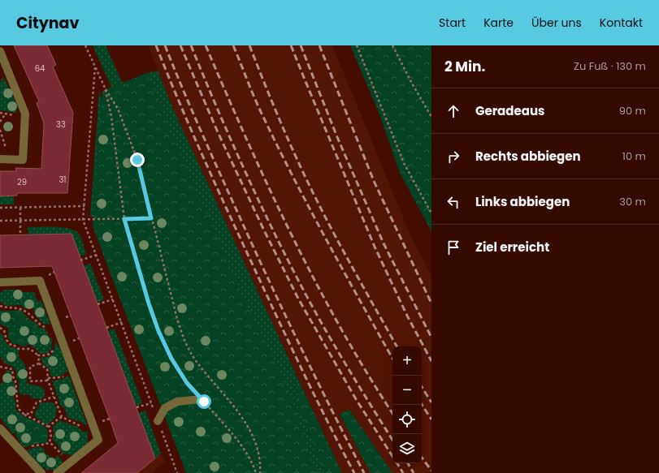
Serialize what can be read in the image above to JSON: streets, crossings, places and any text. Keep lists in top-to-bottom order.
{
  "house_numbers": [
    "64",
    "33",
    "31",
    "29"
  ],
  "page": {
    "header": "Citynav",
    "nav": [
      "Start",
      "Karte",
      "Über uns",
      "Kontakt"
    ],
    "heading": ["2 Min.", "Zu Fuß · 130 m"],
    "list": [
      ["Geradeaus", "90 m"],
      ["Rechts abbiegen", "10 m"],
      ["Links abbiegen", "30 m"],
      "Ziel erreicht"
    ],
    "map_buttons": ["+", "−"]
  }
}
